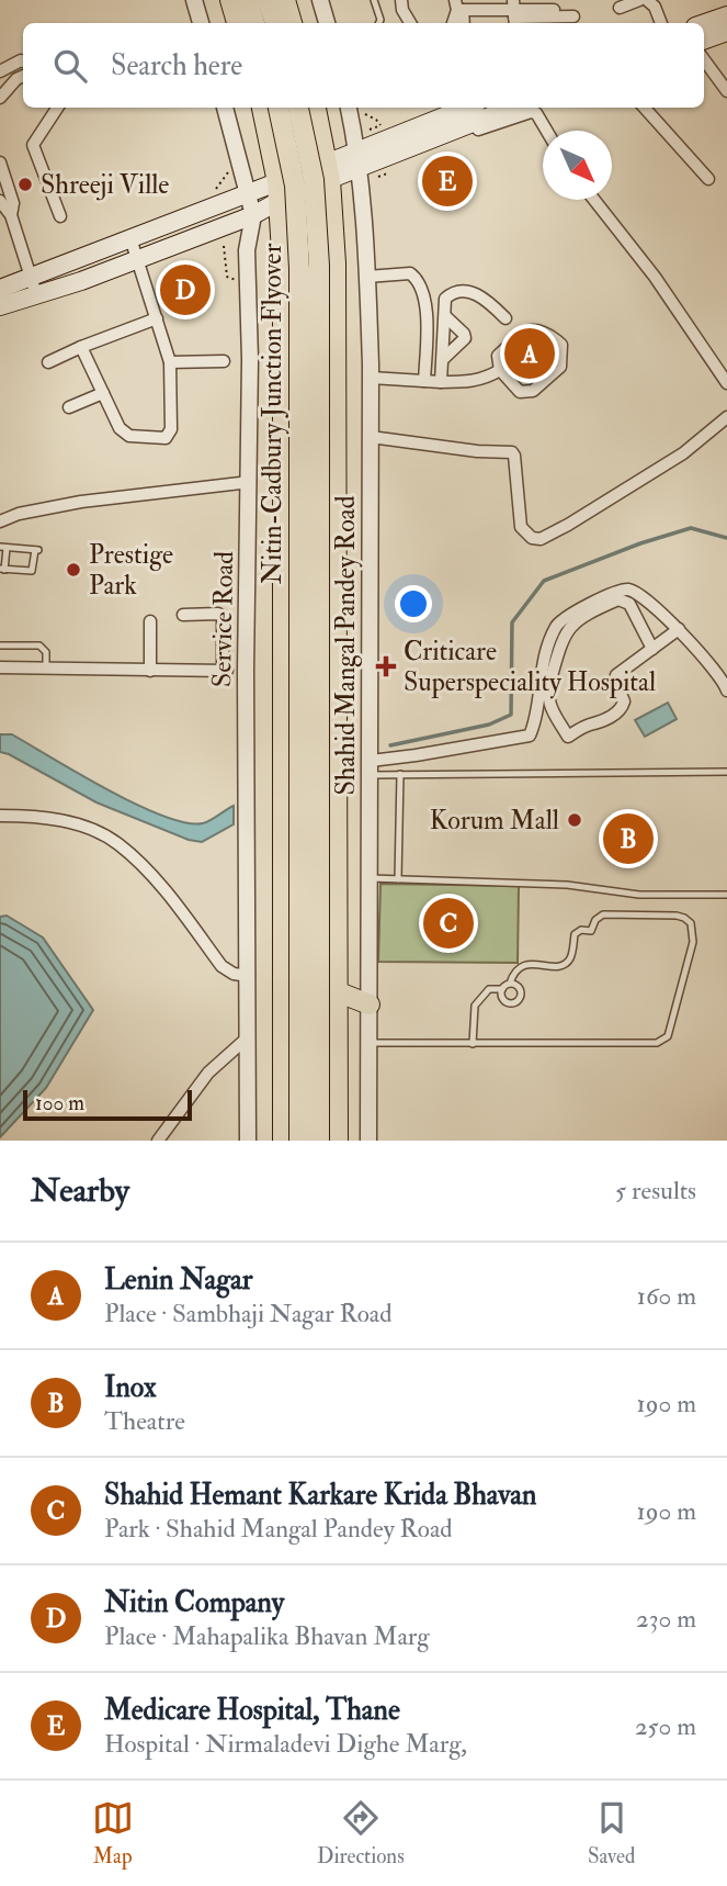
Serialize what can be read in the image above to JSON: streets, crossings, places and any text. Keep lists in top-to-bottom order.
{
  "streets": {
    "highway": ["Nitin-Cadbury Junction Flyover"],
    "street": ["Service Road", "Shahid Mangal Pandey Road"]
  },
  "places": {
    "other": ["Shreeji Ville", "Prestige Park", "Korum Mall"],
    "health": ["Criticare Superspeciality Hospital"]
  },
  "scale_bar": "100 m",
  "north": "bottom right",
  "page": {
    "search": "Search here",
    "pins": [
      "E",
      "D",
      "A",
      "B",
      "C"
    ],
    "scale": "100 m",
    "heading": ["Nearby", "5 results"],
    "list": [
      {
        "mark": "A",
        "name": "Lenin Nagar",
        "note": "Place · Sambhaji Nagar Road",
        "value": "160 m"
      },
      {
        "mark": "B",
        "name": "Inox",
        "note": "Theatre",
        "value": "190 m"
      },
      {
        "mark": "C",
        "name": "Shahid Hemant Karkare Krida Bhavan",
        "note": "Park · Shahid Mangal Pandey Road",
        "value": "190 m"
      },
      {
        "mark": "D",
        "name": "Nitin Company",
        "note": "Place · Mahapalika Bhavan Marg",
        "value": "230 m"
      },
      {
        "mark": "E",
        "name": "Medicare Hospital, Thane",
        "note": "Hospital · Nirmaladevi Dighe Marg,",
        "value": "250 m"
      }
    ],
    "nav": ["Map", "Directions", "Saved"]
  }
}
